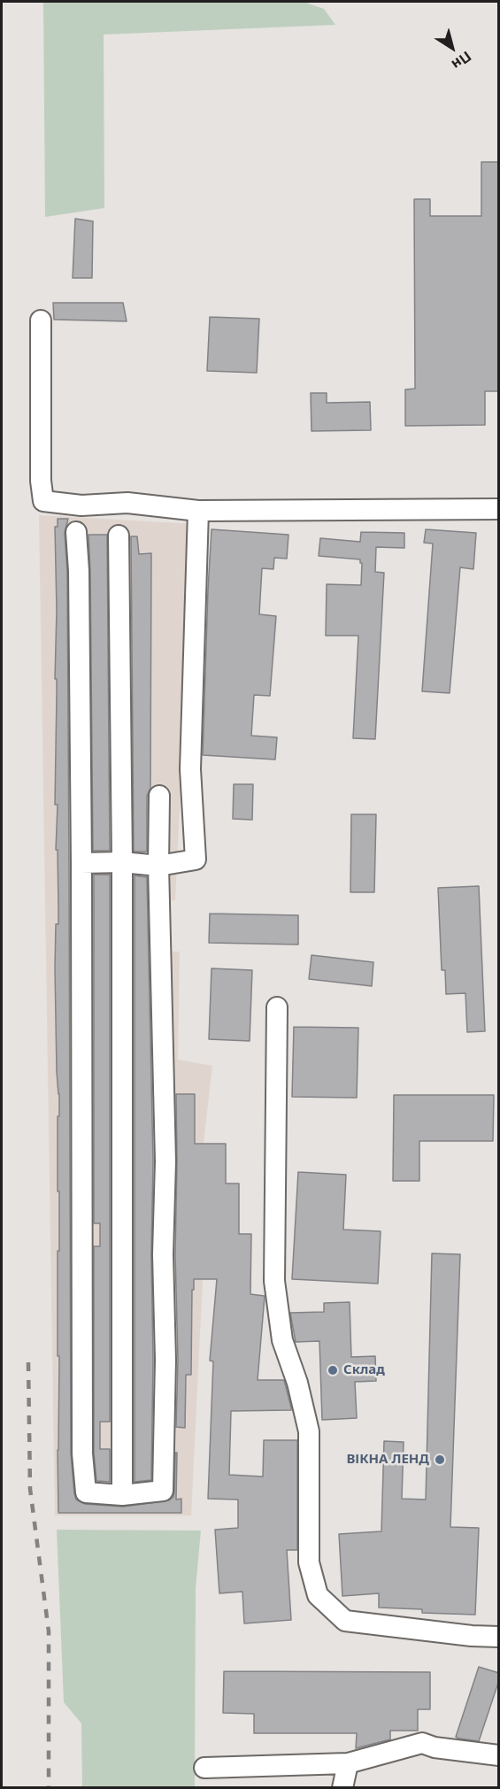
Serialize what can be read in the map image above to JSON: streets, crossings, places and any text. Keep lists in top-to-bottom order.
{
  "places": ["Склад", "ВІКНА ЛЕНД"],
  "north": "bottom right"
}
